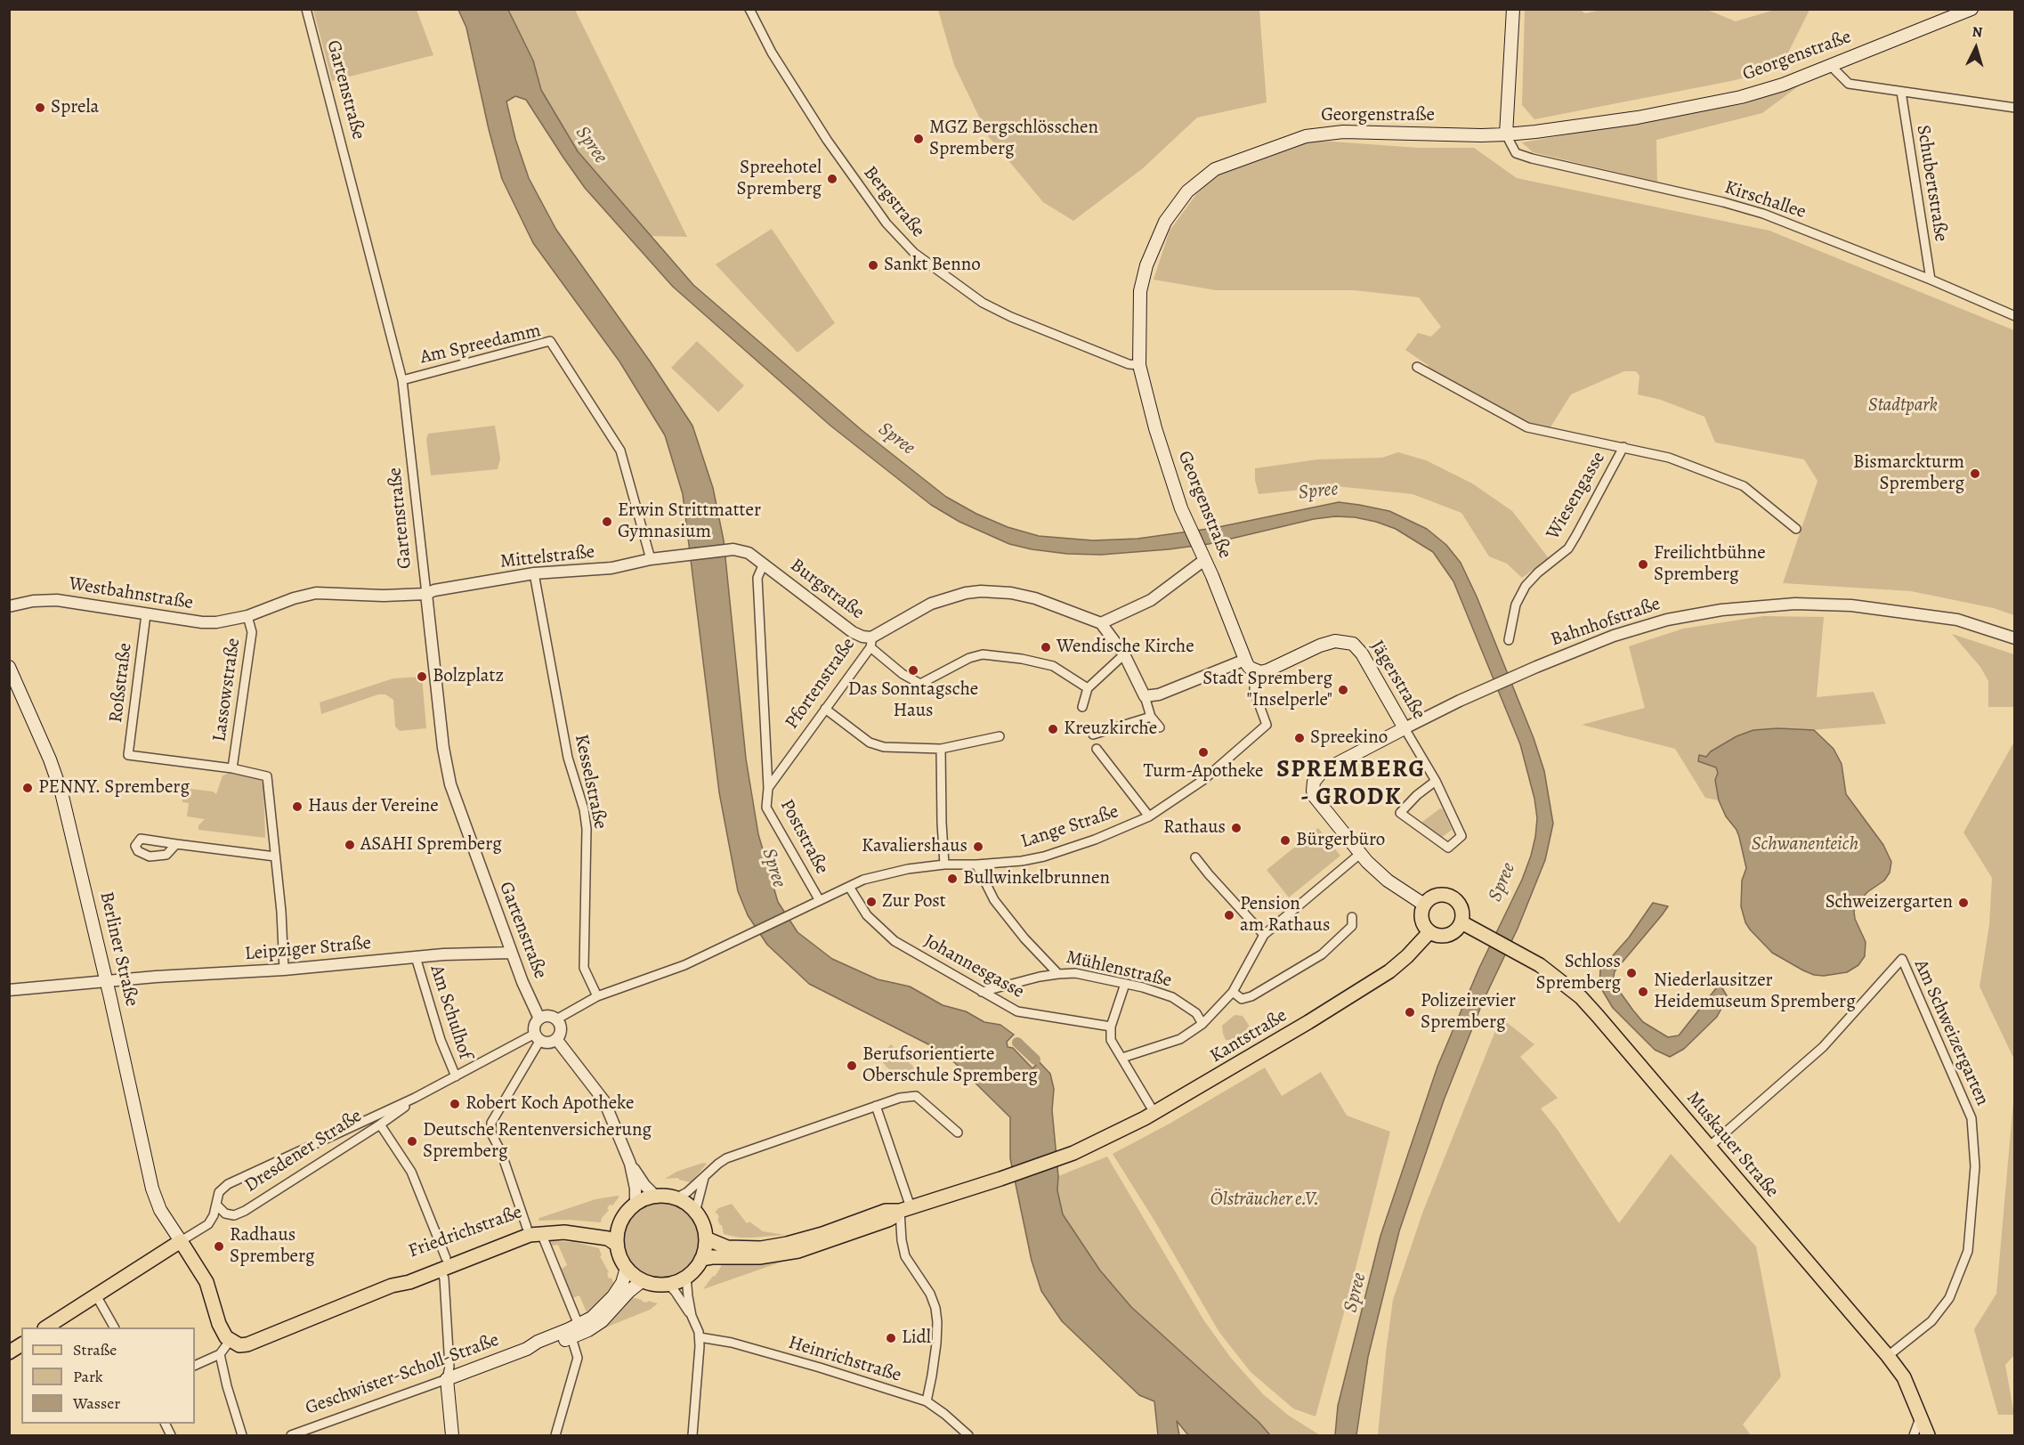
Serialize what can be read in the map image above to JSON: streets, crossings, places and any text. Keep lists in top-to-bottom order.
{
  "streets": {
    "main road": [
      "Georgenstraße",
      "Bahnhofstraße",
      "Jägerstraße",
      "Berliner Straße",
      "Kantstraße",
      "Muskauer Straße",
      "Dresdener Straße",
      "Friedrichstraße",
      "Geschwister-Scholl-Straße"
    ],
    "street": [
      "Gartenstraße",
      "Schubertstraße",
      "Kirschallee",
      "Bergstraße",
      "Am Spreedamm",
      "Wiesengasse",
      "Mittelstraße",
      "Burgstraße",
      "Westbahnstraße",
      "Roßstraße",
      "Pfortenstraße",
      "Lassowstraße",
      "Kesselstraße",
      "Lange Straße",
      "Poststraße",
      "Leipziger Straße",
      "Johannesgasse",
      "Mühlenstraße",
      "Am Schulhof",
      "Am Schweizergarten",
      "Heinrichstraße"
    ]
  },
  "crossings": [
    ["Georgenstraße", "Kirschallee"],
    ["Georgenstraße", "Bergstraße"],
    ["Georgenstraße", "Jägerstraße"],
    ["Georgenstraße", "Lange Straße"],
    ["Gartenstraße", "Am Spreedamm"],
    ["Gartenstraße", "Mittelstraße"],
    ["Gartenstraße", "Leipziger Straße"],
    ["Gartenstraße", "Dresdener Straße"],
    ["Schubertstraße", "Kirschallee"],
    ["Am Spreedamm", "Mittelstraße"],
    ["Mittelstraße", "Burgstraße"],
    ["Mittelstraße", "Westbahnstraße"],
    ["Mittelstraße", "Lassowstraße"],
    ["Mittelstraße", "Kesselstraße"],
    ["Mittelstraße", "Poststraße"],
    ["Burgstraße", "Pfortenstraße"],
    ["Burgstraße", "Poststraße"],
    ["Westbahnstraße", "Roßstraße"],
    ["Westbahnstraße", "Lassowstraße"],
    ["Bahnhofstraße", "Jägerstraße"],
    ["Jägerstraße", "Lange Straße"],
    ["Roßstraße", "Lassowstraße"],
    ["Pfortenstraße", "Poststraße"],
    ["Kesselstraße", "Lange Straße"],
    ["Lange Straße", "Poststraße"],
    ["Lange Straße", "Johannesgasse"],
    ["Lange Straße", "Mühlenstraße"],
    ["Berliner Straße", "Leipziger Straße"],
    ["Berliner Straße", "Dresdener Straße"],
    ["Leipziger Straße", "Am Schulhof"],
    ["Am Schulhof", "Dresdener Straße"],
    ["Am Schweizergarten", "Muskauer Straße"],
    ["Kantstraße", "Muskauer Straße"],
    ["Friedrichstraße", "Geschwister-Scholl-Straße"]
  ],
  "districts": ["SPREMBERG - GRODK"],
  "water": ["Spree", "Schwanenteich"],
  "parks": ["Stadtpark", "Ölsträucher e.V."],
  "places": [
    "Sprela",
    "MGZ Bergschlösschen Spremberg",
    "Spreehotel Spremberg",
    "Sankt Benno",
    "Bismarckturm Spremberg",
    "Erwin Strittmatter Gymnasium",
    "Freilichtbühne Spremberg",
    "Wendische Kirche",
    "Das Sonntagsche Haus",
    "Bolzplatz",
    "Stadt Spremberg \"Inselperle\"",
    "Kreuzkirche",
    "Spreekino",
    "Turm-Apotheke",
    "PENNY. Spremberg",
    "Haus der Vereine",
    "Rathaus",
    "Bürgerbüro",
    "ASAHI Spremberg",
    "Kavaliershaus",
    "Bullwinkelbrunnen",
    "Zur Post",
    "Schweizergarten",
    "Pension am Rathaus",
    "Schloss Spremberg",
    "Niederlausitzer Heidemuseum Spremberg",
    "Polizeirevier Spremberg",
    "Berufsorientierte Oberschule Spremberg",
    "Robert Koch Apotheke",
    "Deutsche Rentenversicherung Spremberg",
    "Radhaus Spremberg",
    "Lidl"
  ],
  "legend": ["Straße", "Park", "Wasser"],
  "north": "top"
}
